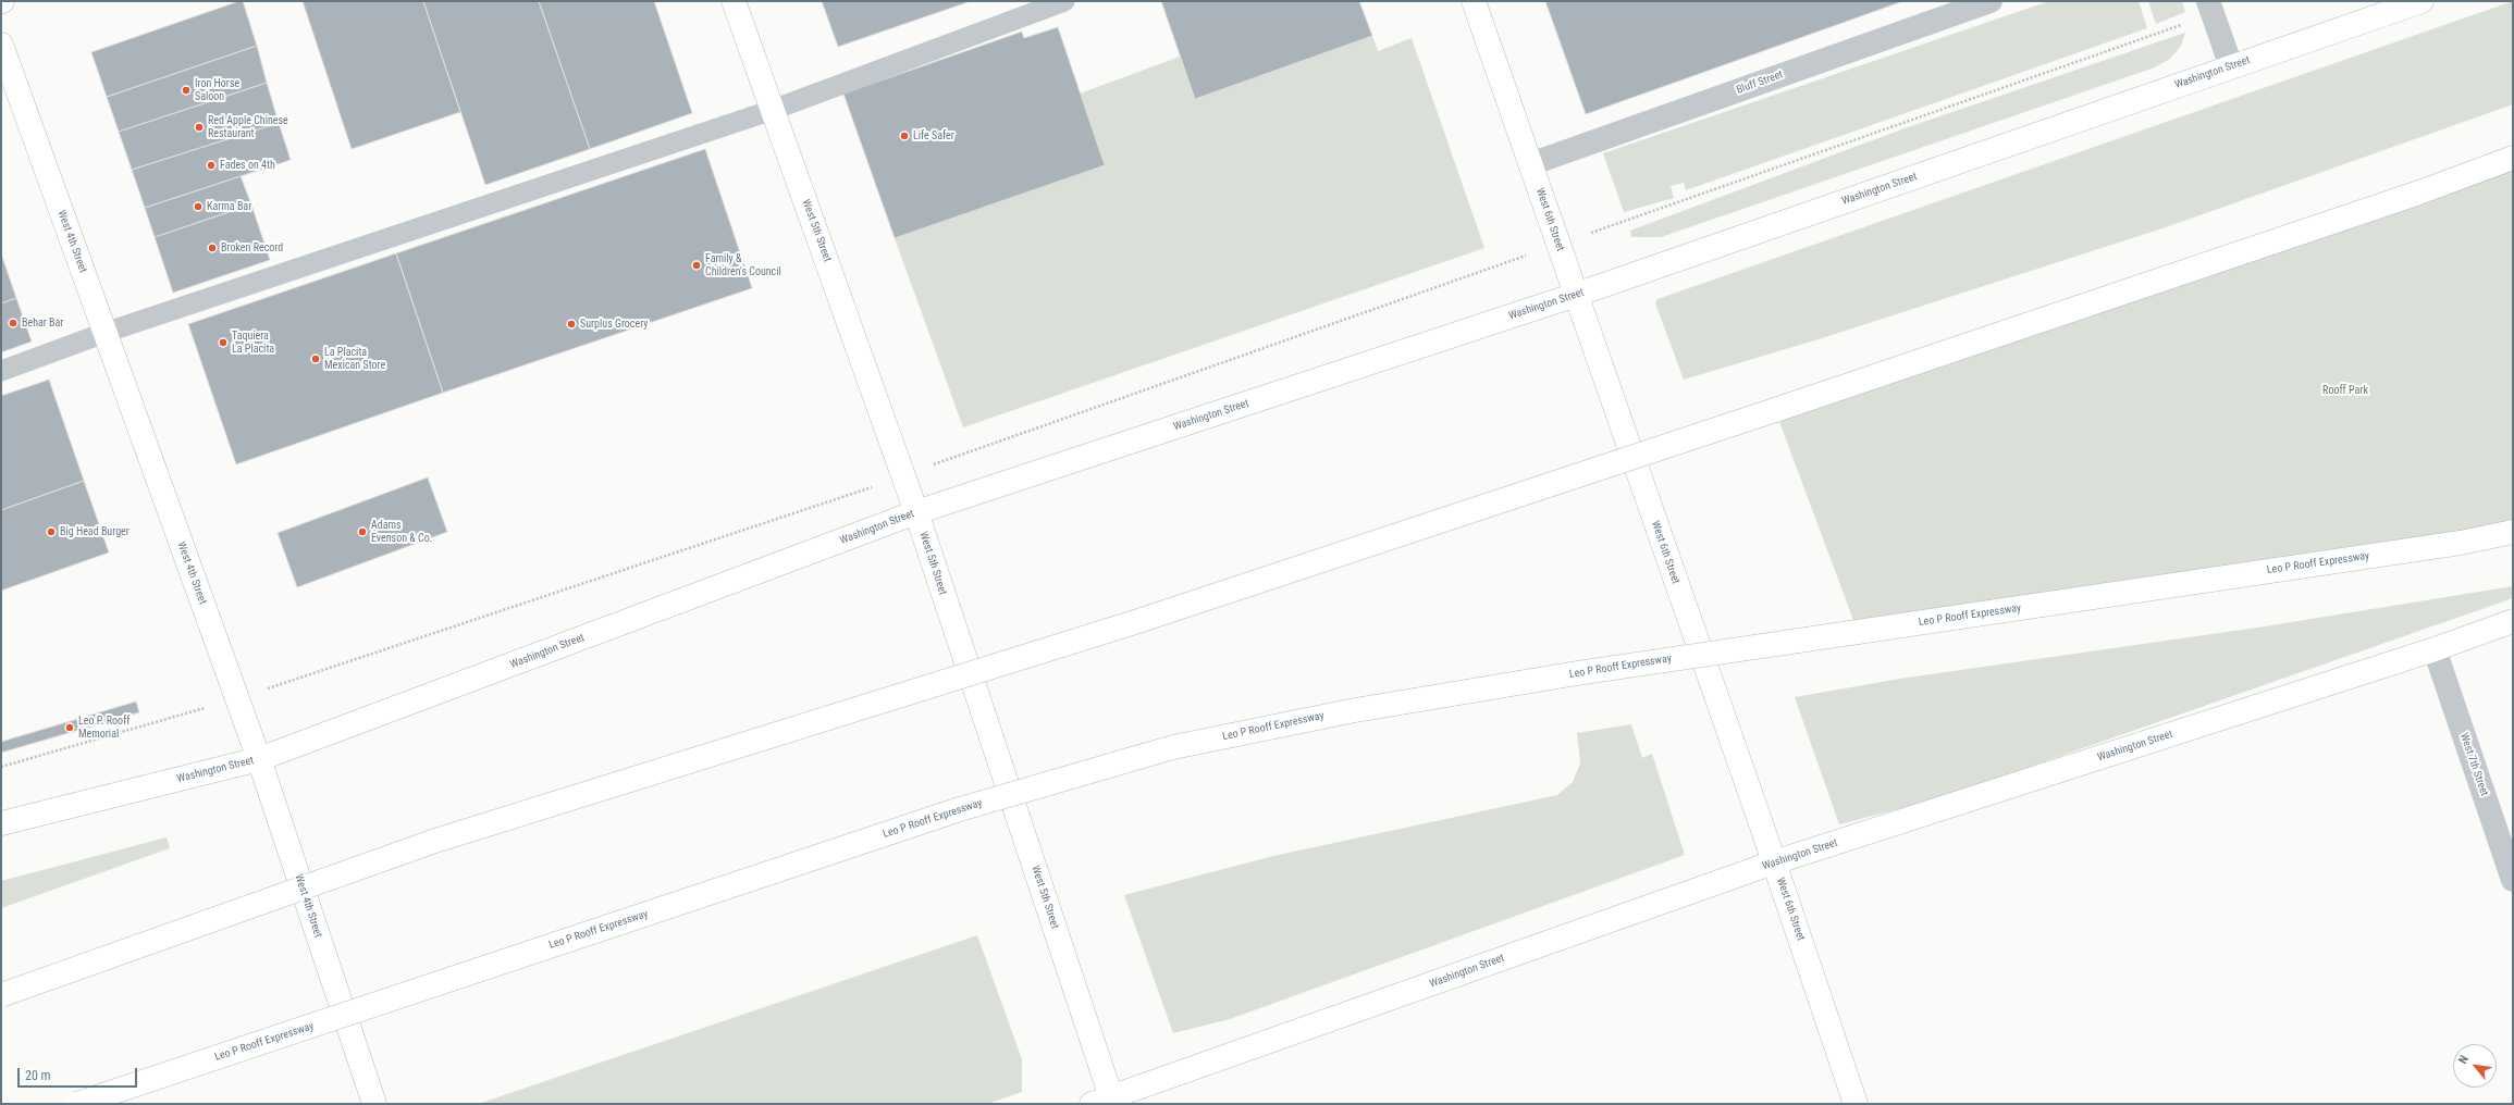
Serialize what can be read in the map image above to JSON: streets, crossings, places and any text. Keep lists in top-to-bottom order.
{
  "streets": {
    "main road": [
      "Washington Street",
      "West 6th Street",
      "West 5th Street",
      "West 4th Street",
      "Leo P Rooff Expressway"
    ],
    "street": ["Bluff Street", "West 7th Street"]
  },
  "crossings": [
    ["Washington Street", "West 6th Street"],
    ["Washington Street", "West 5th Street"],
    ["Washington Street", "West 4th Street"],
    ["Washington Street", "West 7th Street"],
    ["Bluff Street", "West 6th Street"]
  ],
  "parks": ["Rooff Park"],
  "places": [
    "Iron Horse Saloon",
    "Red Apple Chinese Restaurant",
    "Life Safer",
    "Fades on 4th",
    "Karma Bar",
    "Broken Record",
    "Family & Children's Council",
    "Behar Bar",
    "Surplus Grocery",
    "Taquiera La Placita",
    "La Placita Mexican Store",
    "Big Head Burger",
    "Adams Evenson & Co.",
    "Leo P. Rooff Memorial"
  ],
  "scale_bar": "20 m",
  "north": "top left"
}
